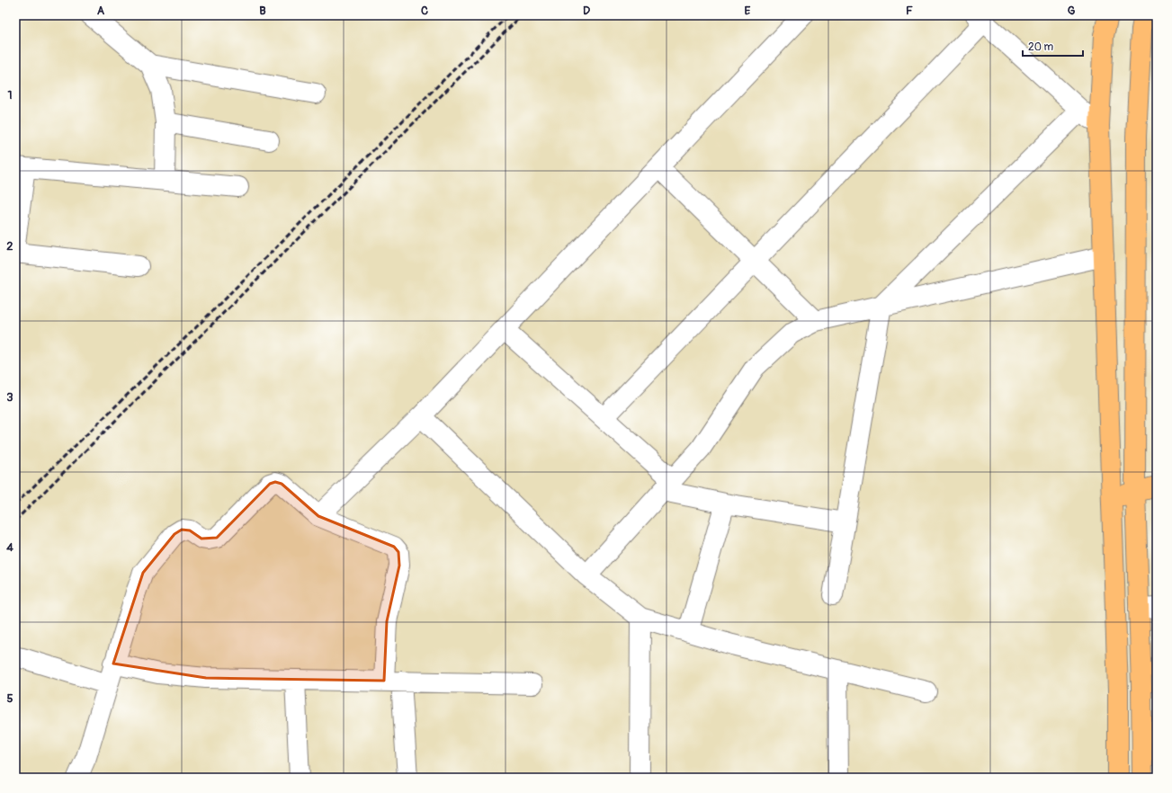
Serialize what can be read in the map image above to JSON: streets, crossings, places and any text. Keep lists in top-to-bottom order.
{
  "scale_bar": "20 m",
  "grid": {
    "columns": [
      "A",
      "B",
      "C",
      "D",
      "E",
      "F",
      "G"
    ],
    "rows": [
      "1",
      "2",
      "3",
      "4",
      "5"
    ]
  }
}
